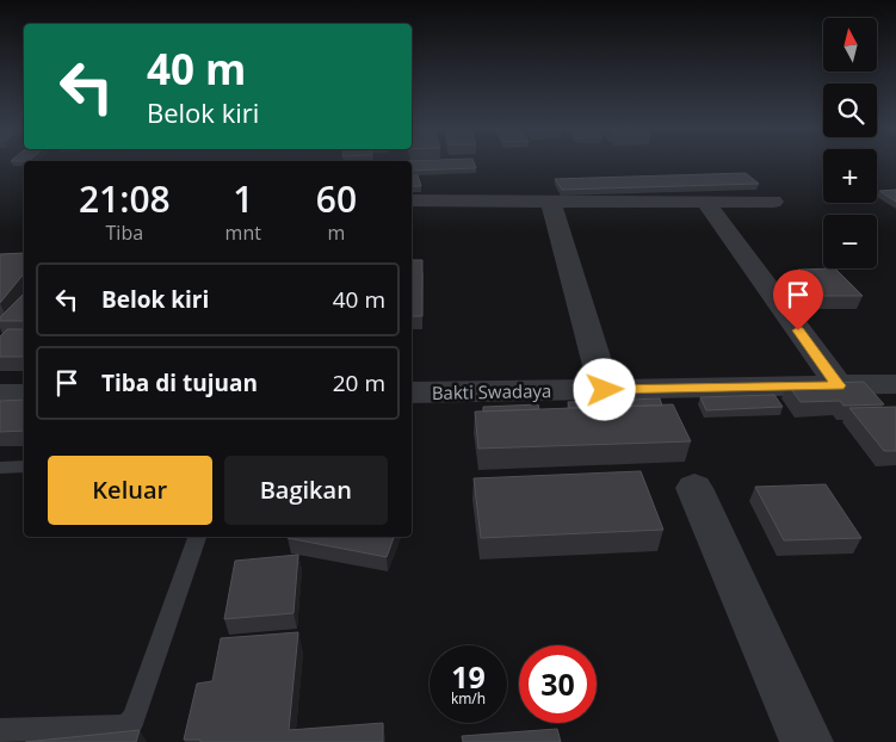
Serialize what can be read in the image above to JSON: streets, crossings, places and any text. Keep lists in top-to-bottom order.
{
  "streets": {
    "street": ["Bakti Swadaya"]
  },
  "north": "top",
  "page": {
    "map_buttons": ["+", "−"],
    "turn": ["40 m", "Belok kiri"],
    "eta": [
      "21:08",
      "Tiba",
      "1",
      "mnt",
      "60",
      "m"
    ],
    "list": [
      {
        "name": "Belok kiri",
        "value": "40 m"
      },
      {
        "name": "Tiba di tujuan",
        "value": "20 m"
      }
    ],
    "buttons": ["Keluar", "Bagikan"],
    "speed": "19 km/h",
    "limit": "30"
  }
}
